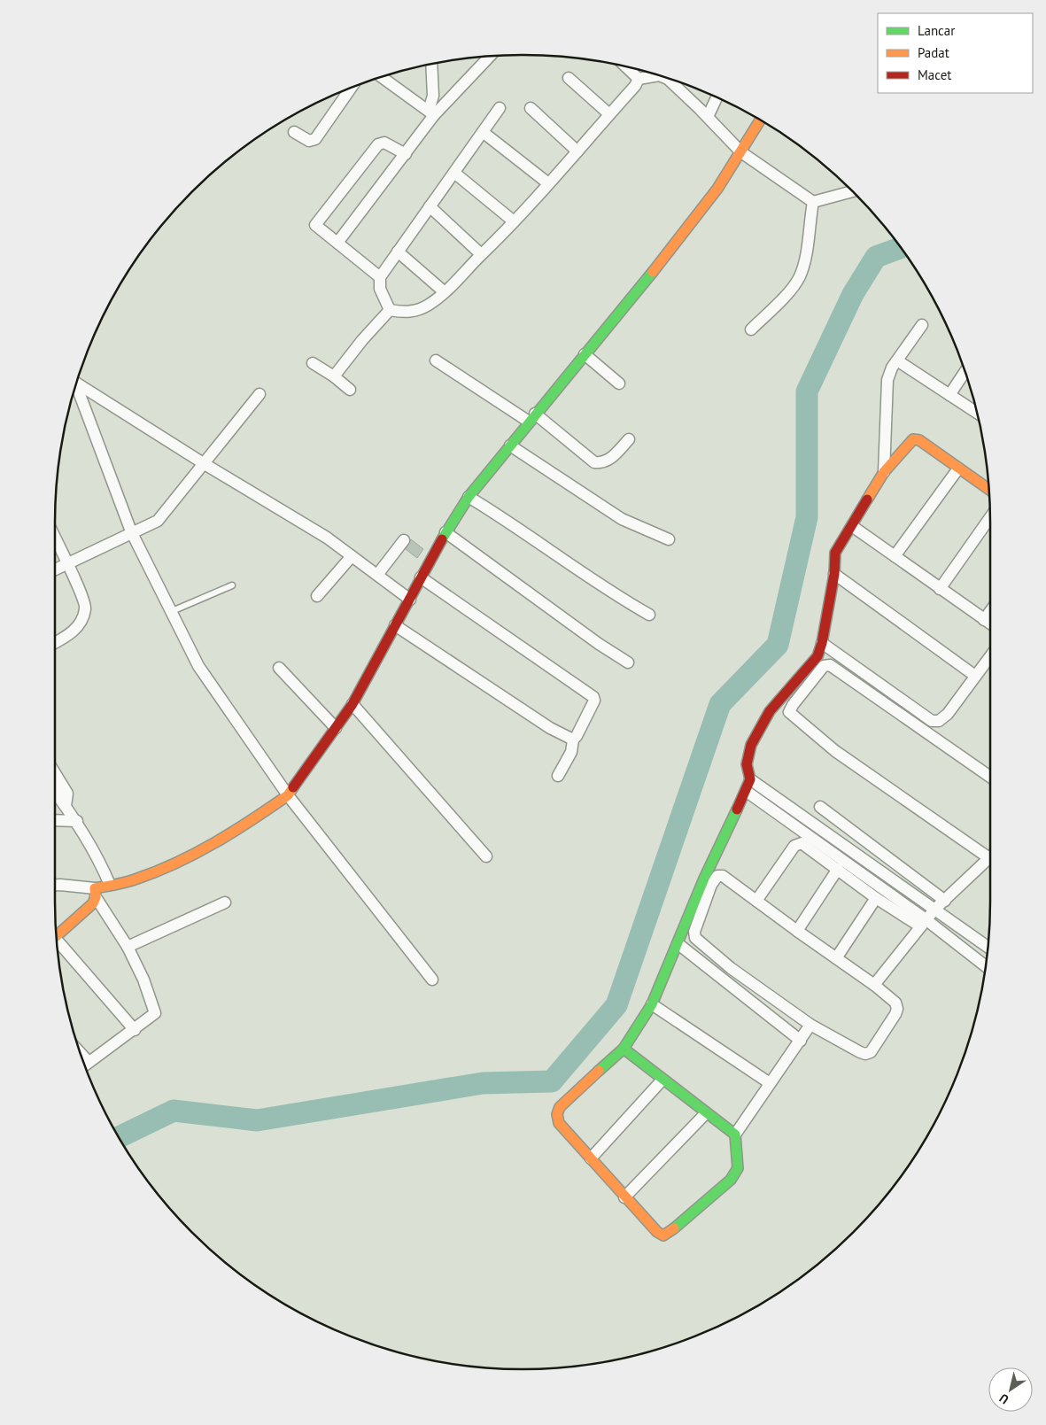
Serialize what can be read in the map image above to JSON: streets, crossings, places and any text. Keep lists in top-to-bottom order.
{
  "legend": ["Lancar", "Padat", "Macet"],
  "north": "bottom left"
}
